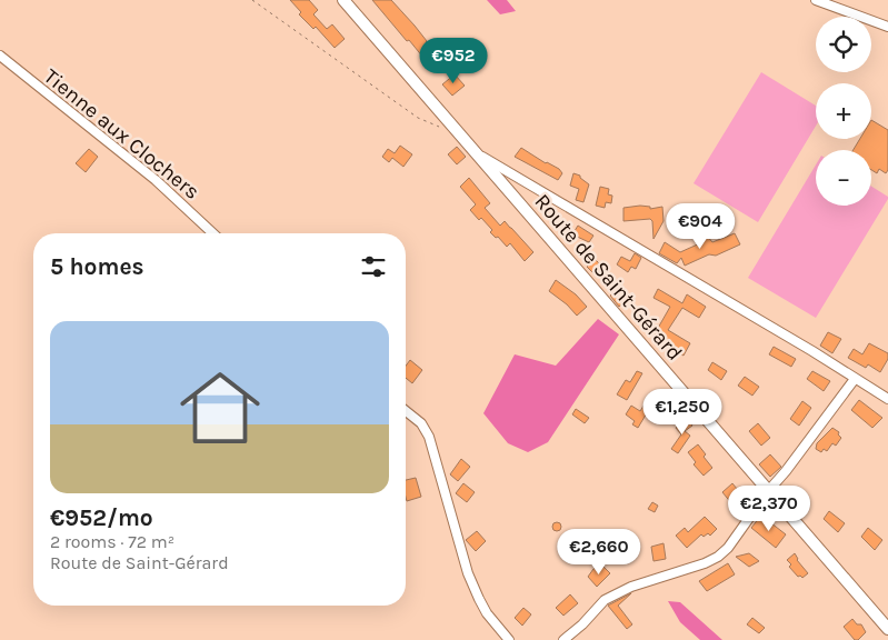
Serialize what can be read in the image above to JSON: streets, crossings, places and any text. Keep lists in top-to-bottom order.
{
  "streets": {
    "main road": ["Route de Saint-Gérard"],
    "street": ["Tienne aux Clochers"]
  },
  "page": {
    "map_buttons": ["+", "−"],
    "price": [
      "€952",
      "€904",
      "€1,250",
      "€2,370",
      "€2,660"
    ],
    "heading": "5 homes",
    "list": [
      {
        "name": "€952/mo",
        "note": "2 rooms · 72 m² · Route de Saint-Gérard"
      }
    ]
  }
}
